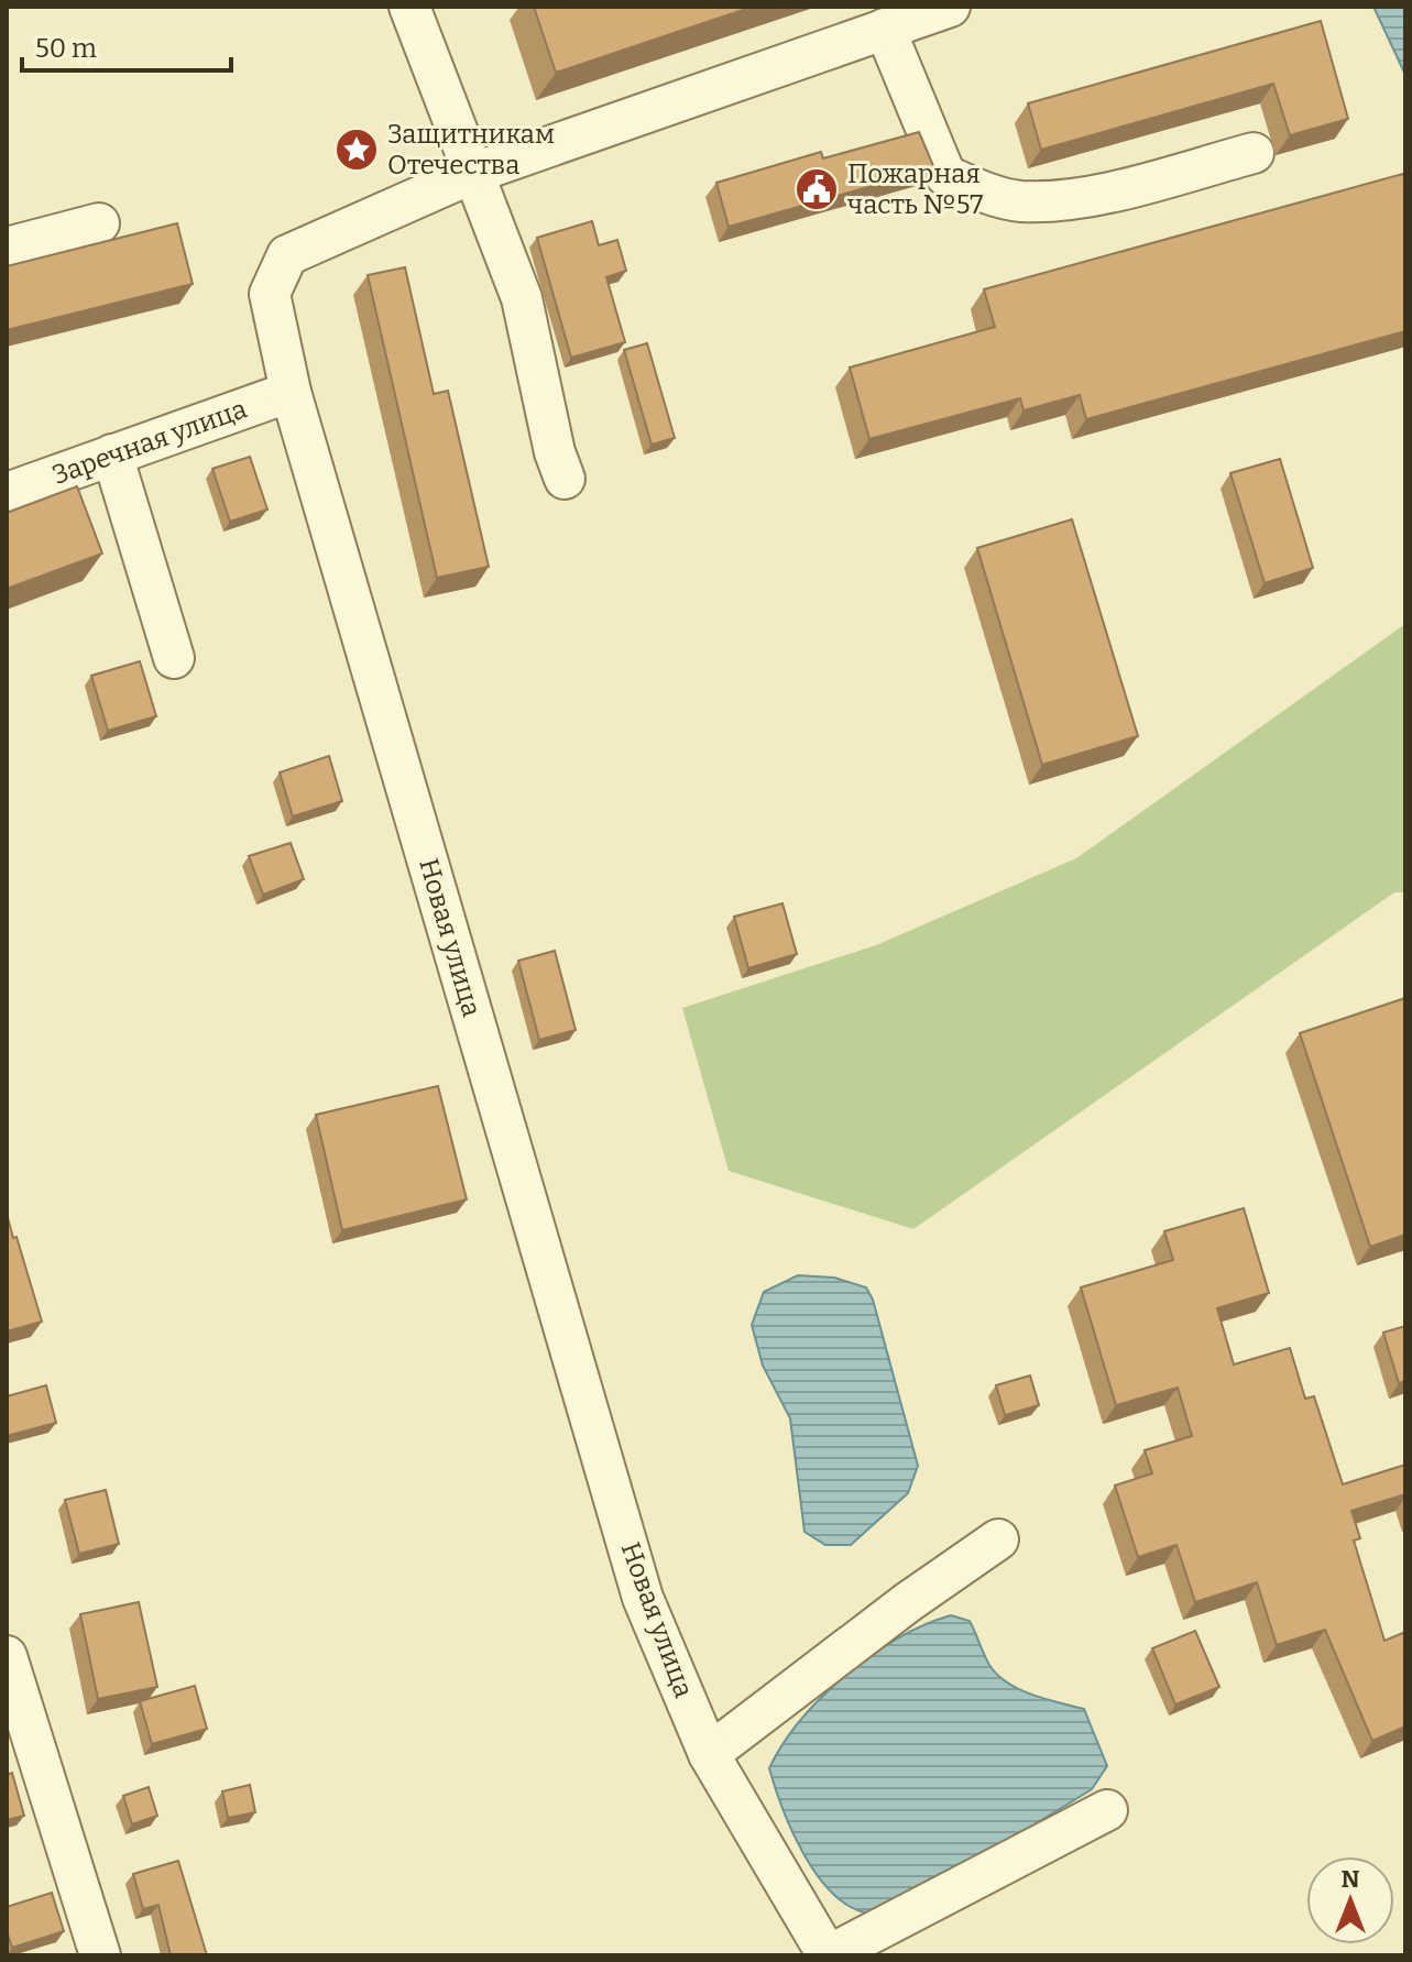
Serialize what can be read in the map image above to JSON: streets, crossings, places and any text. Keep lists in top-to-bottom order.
{
  "streets": {
    "street": ["Заречная улица", "Новая улица"]
  },
  "crossings": [
    ["Заречная улица", "Новая улица"]
  ],
  "places": {
    "place": ["Защитникам Отечества"],
    "public building": ["Пожарная часть №57"]
  },
  "scale_bar": "50 m",
  "north": "top"
}
